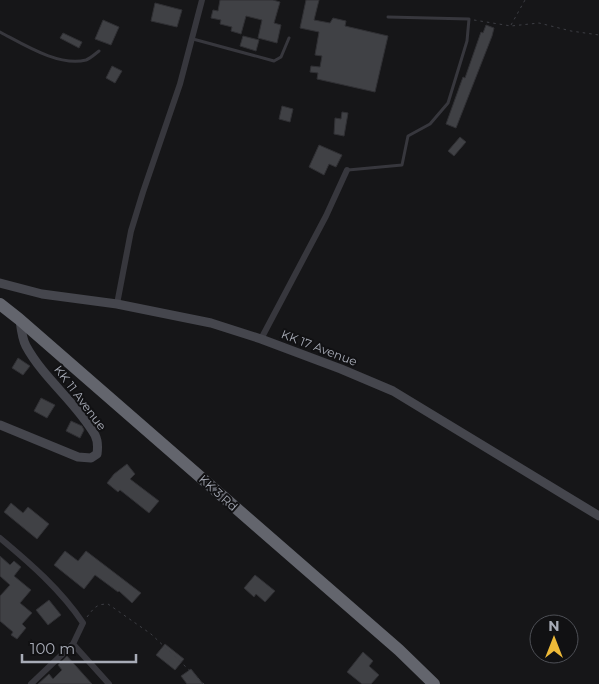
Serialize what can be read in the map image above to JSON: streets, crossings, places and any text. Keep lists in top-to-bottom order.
{
  "streets": {
    "highway": ["KK 3 Rd"],
    "street": ["KK 17 Avenue", "KK 11 Avenue"]
  },
  "crossings": [
    ["KK 11 Avenue", "KK 3 Rd"]
  ],
  "scale_bar": "100 m",
  "north": "top"
}
